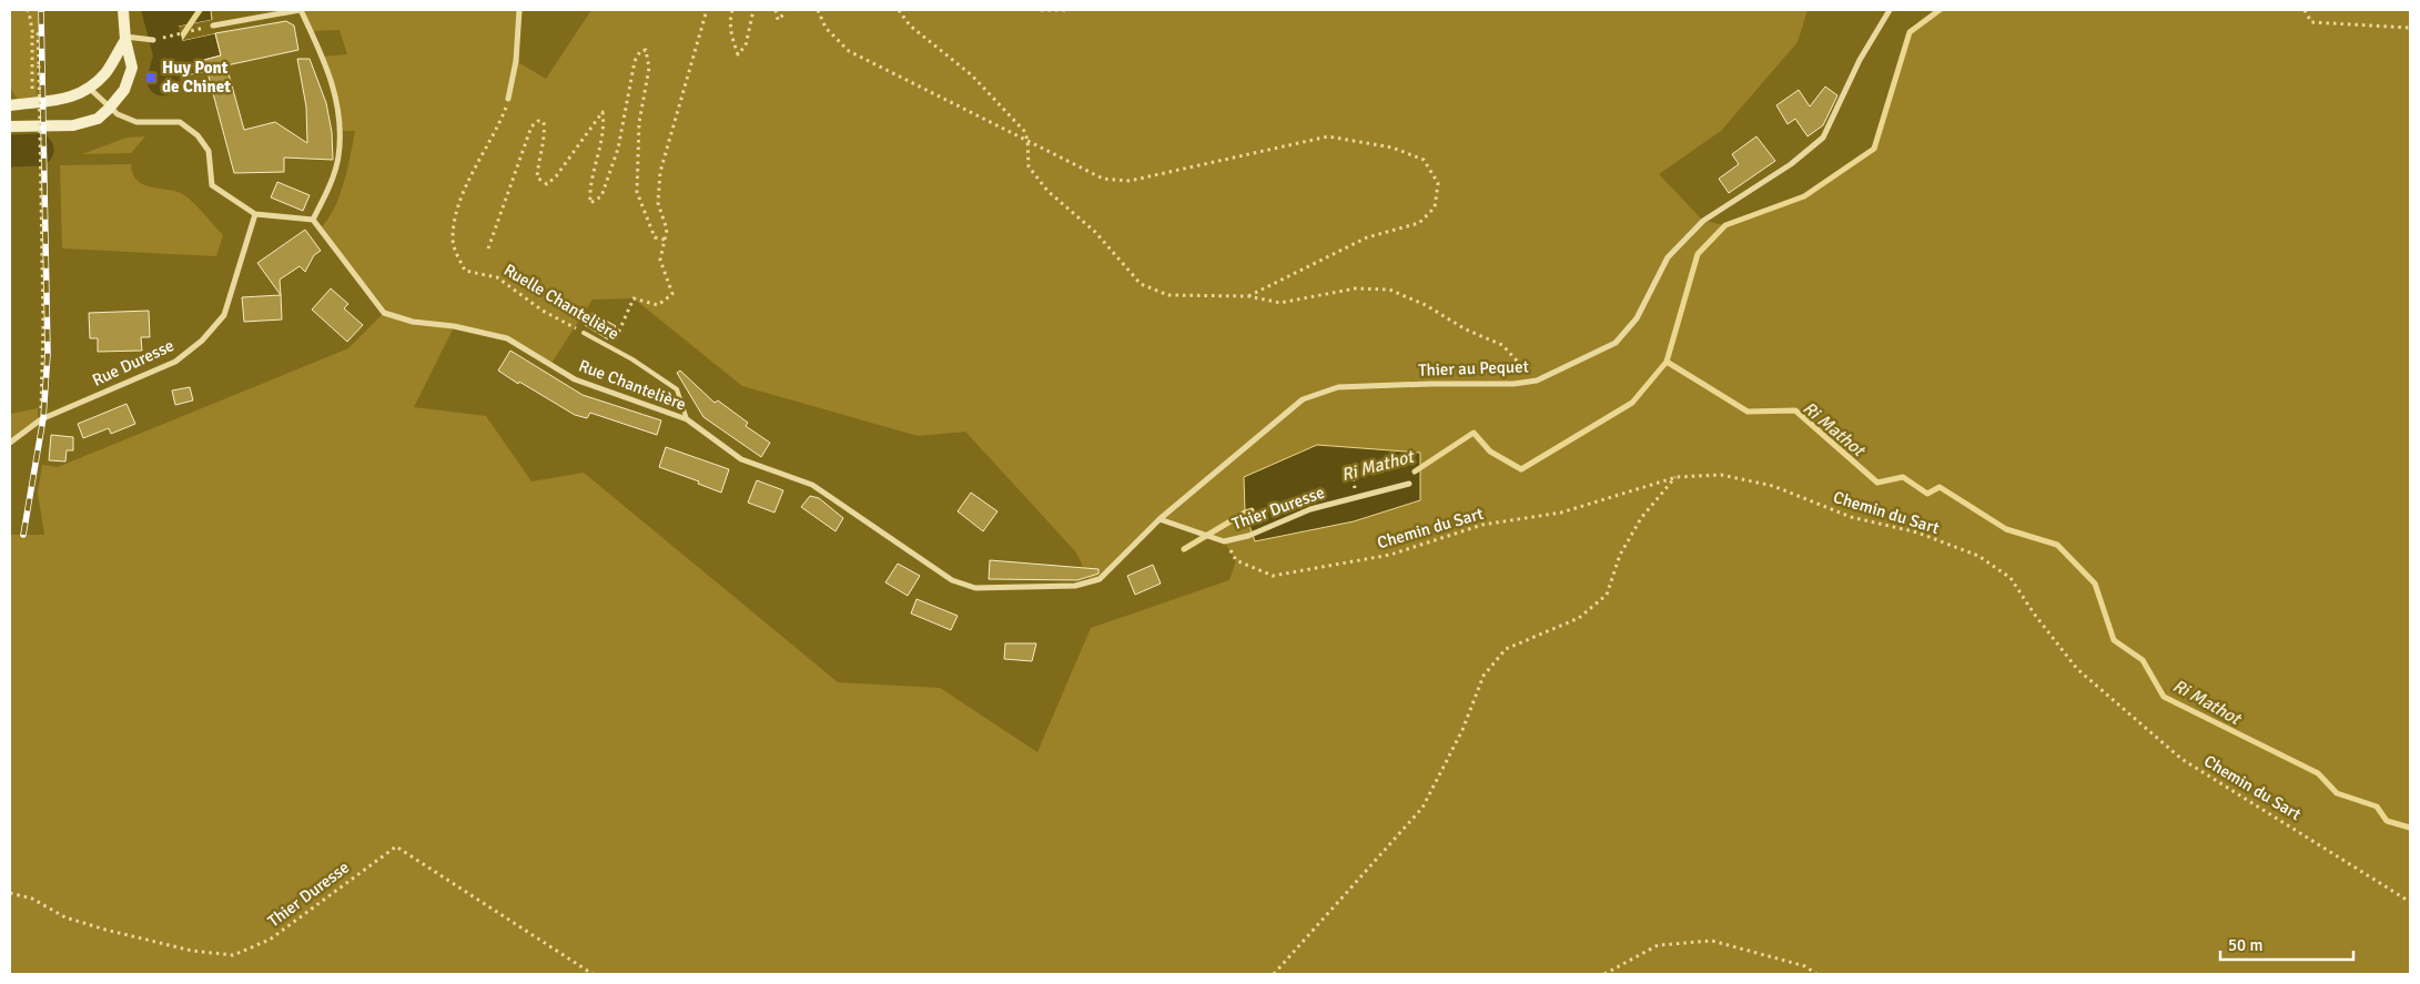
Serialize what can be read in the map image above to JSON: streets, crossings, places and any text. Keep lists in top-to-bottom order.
{
  "streets": {
    "street": [
      "Rue Duresse",
      "Thier au Pequet",
      "Rue Chantelière",
      "Thier Duresse"
    ],
    "lane": ["Ruelle Chantelière"],
    "path": ["Chemin du Sart"]
  },
  "crossings": [
    ["Ruelle Chantelière", "Rue Chantelière"],
    ["Thier au Pequet", "Rue Chantelière"],
    ["Thier au Pequet", "Thier Duresse"],
    ["Rue Chantelière", "Thier Duresse"],
    ["Thier Duresse", "Chemin du Sart"]
  ],
  "water": ["Ri Mathot"],
  "places": {
    "transit": ["Huy Pont de Chinet"]
  },
  "scale_bar": "50 m"
}
